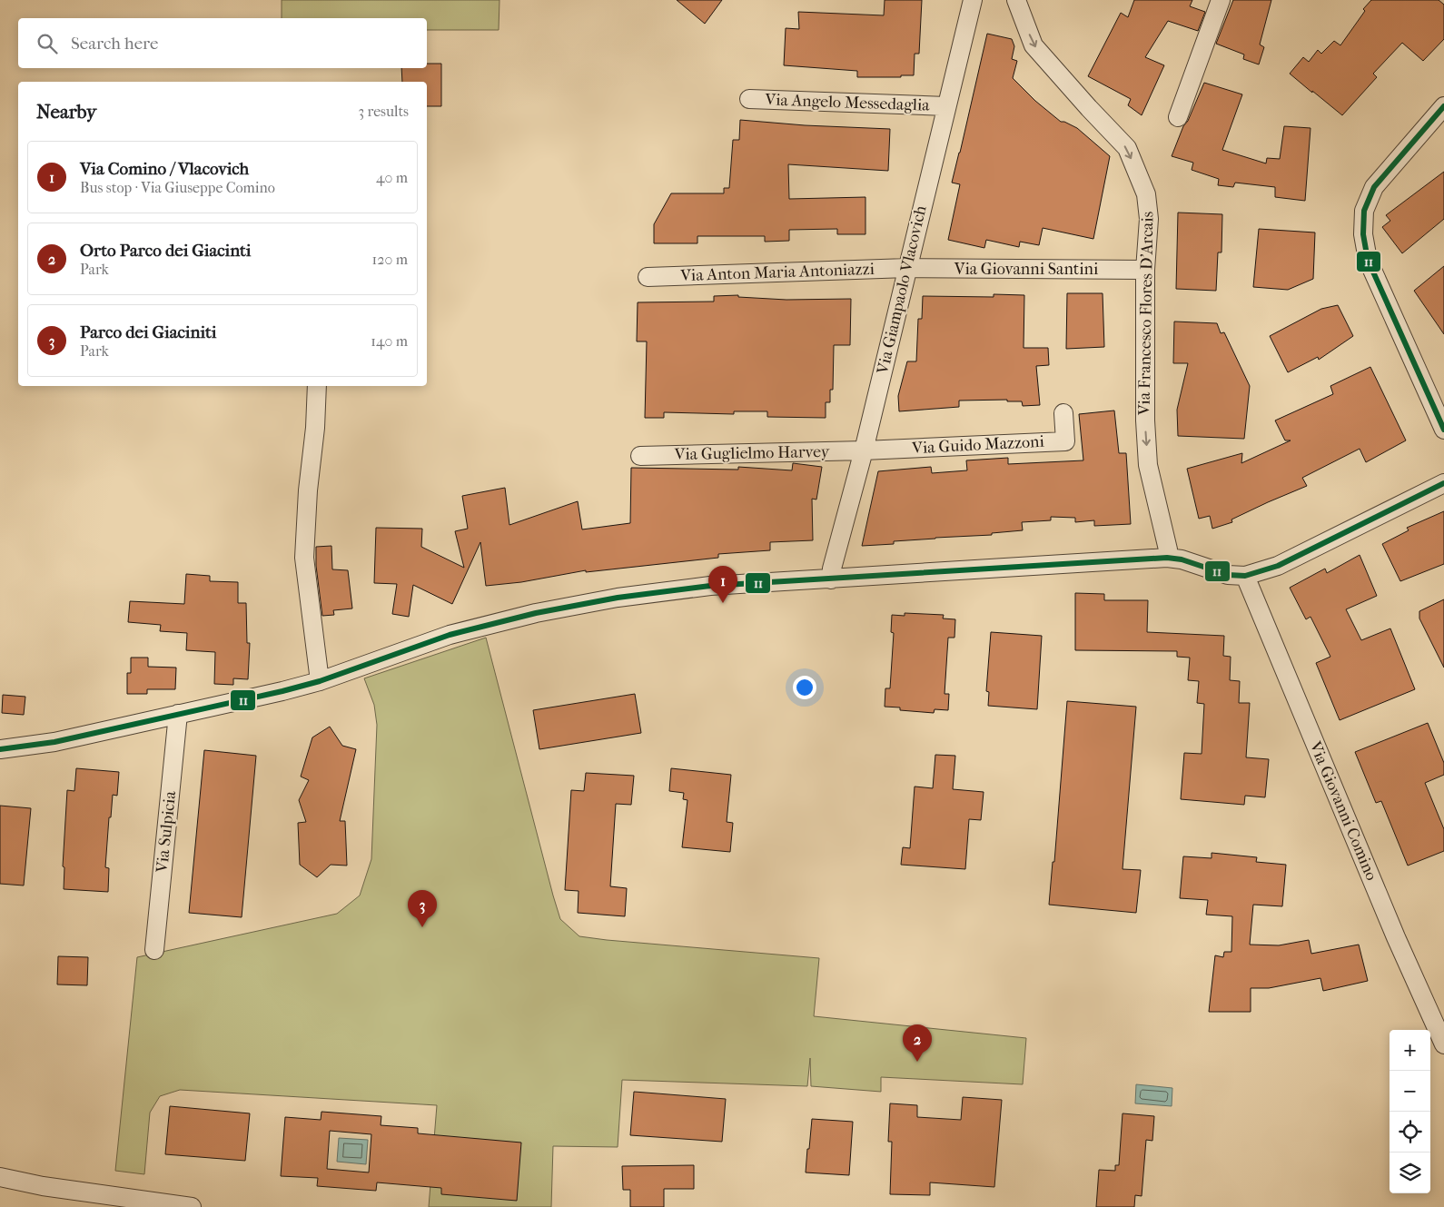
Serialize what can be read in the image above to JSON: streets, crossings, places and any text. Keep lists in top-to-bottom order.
{
  "streets": {
    "street": [
      "Via Angelo Messedaglia",
      "Via Giovanni Santini",
      "Via Anton Maria Antoniazzi",
      "Via Giampaolo Vlacovich",
      "Via Francesco Flores D'Arcais",
      "Via Guido Mazzoni",
      "Via Guglielmo Harvey",
      "Via Giovanni Comino",
      "Via Sulpicia"
    ]
  },
  "crossings": [
    ["Via Angelo Messedaglia", "Via Giampaolo Vlacovich"],
    ["Via Giovanni Santini", "Via Anton Maria Antoniazzi"],
    ["Via Giovanni Santini", "Via Giampaolo Vlacovich"],
    ["Via Giovanni Santini", "Via Francesco Flores D'Arcais"],
    ["Via Anton Maria Antoniazzi", "Via Giampaolo Vlacovich"],
    ["Via Giampaolo Vlacovich", "Via Guido Mazzoni"],
    ["Via Giampaolo Vlacovich", "Via Guglielmo Harvey"],
    ["Via Guido Mazzoni", "Via Guglielmo Harvey"]
  ],
  "one_way": ["Via Francesco Flores D'Arcais"],
  "lines": ["transit line 11"],
  "page": {
    "search": "Search here",
    "heading": ["Nearby", "3 results"],
    "list": [
      {
        "mark": "1",
        "name": "Via Comino / Vlacovich",
        "note": "Bus stop · Via Giuseppe Comino",
        "value": "40 m"
      },
      {
        "mark": "2",
        "name": "Orto Parco dei Giacinti",
        "note": "Park",
        "value": "120 m"
      },
      {
        "mark": "3",
        "name": "Parco dei Giaciniti",
        "note": "Park",
        "value": "140 m"
      }
    ],
    "pins": ["1", "3", "2"],
    "map_buttons": ["+", "−"]
  }
}
